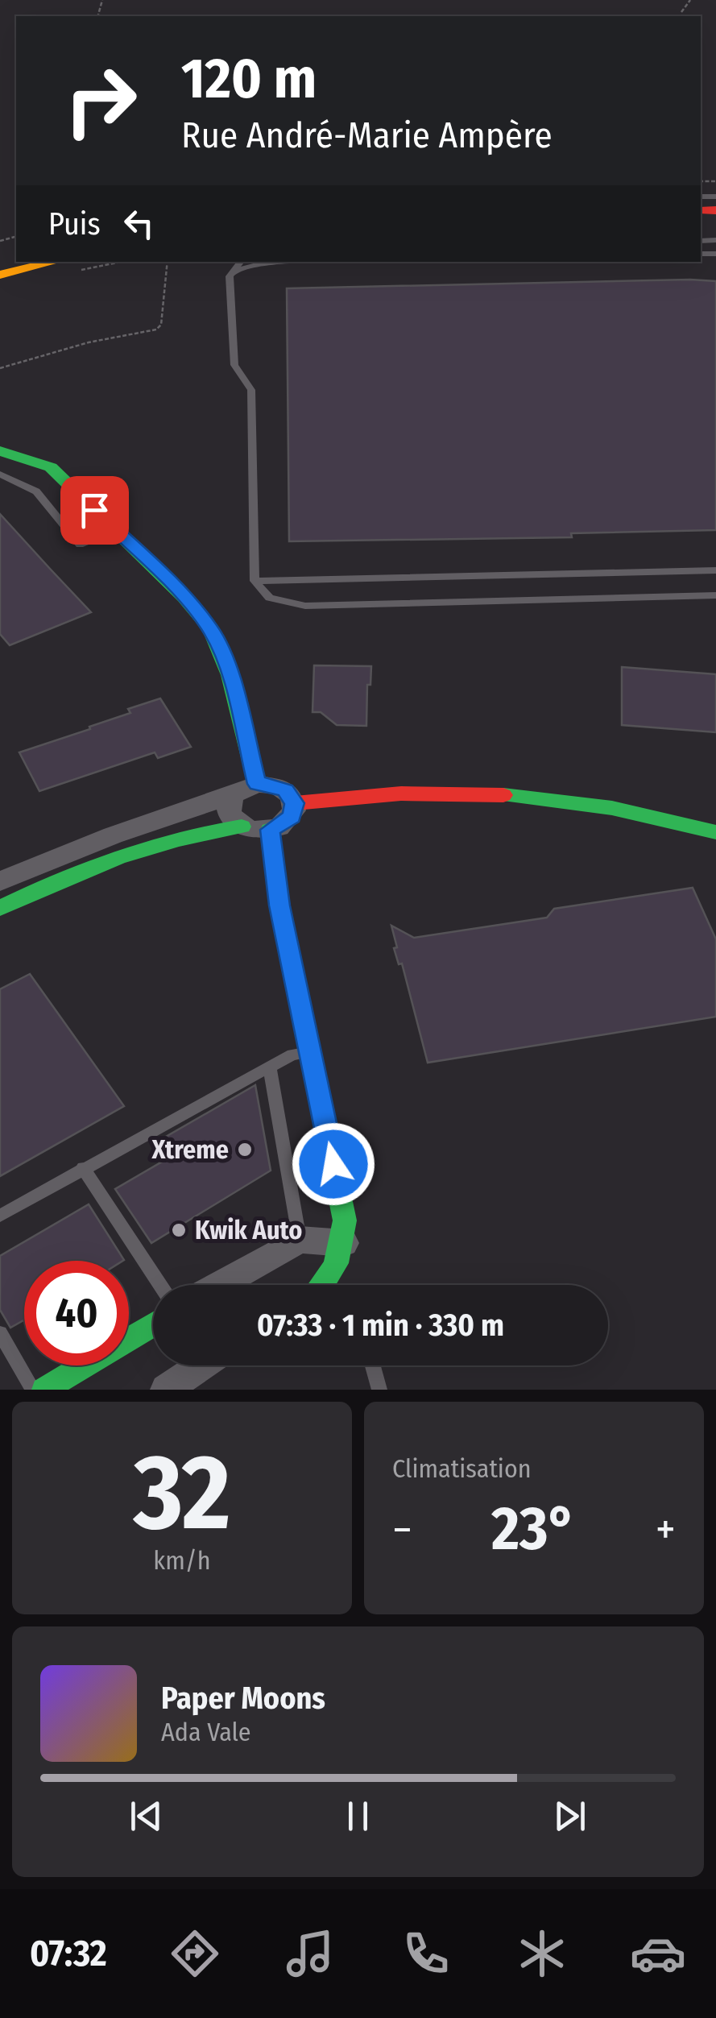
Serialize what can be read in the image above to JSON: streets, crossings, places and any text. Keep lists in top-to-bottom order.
{
  "places": ["Xtreme", "Kwik Auto"],
  "page": {
    "turn": ["120 m", "Rue André-Marie Ampère"],
    "then": "Puis",
    "limit": "40",
    "trip": "07:33 · 1 min · 330 m",
    "tile": [
      ["32", "km/h"],
      "Climatisation"
    ],
    "heat": ["−", "23°", "+"],
    "song": ["Paper Moons", "Ada Vale"],
    "tabs": "07:32"
  }
}
